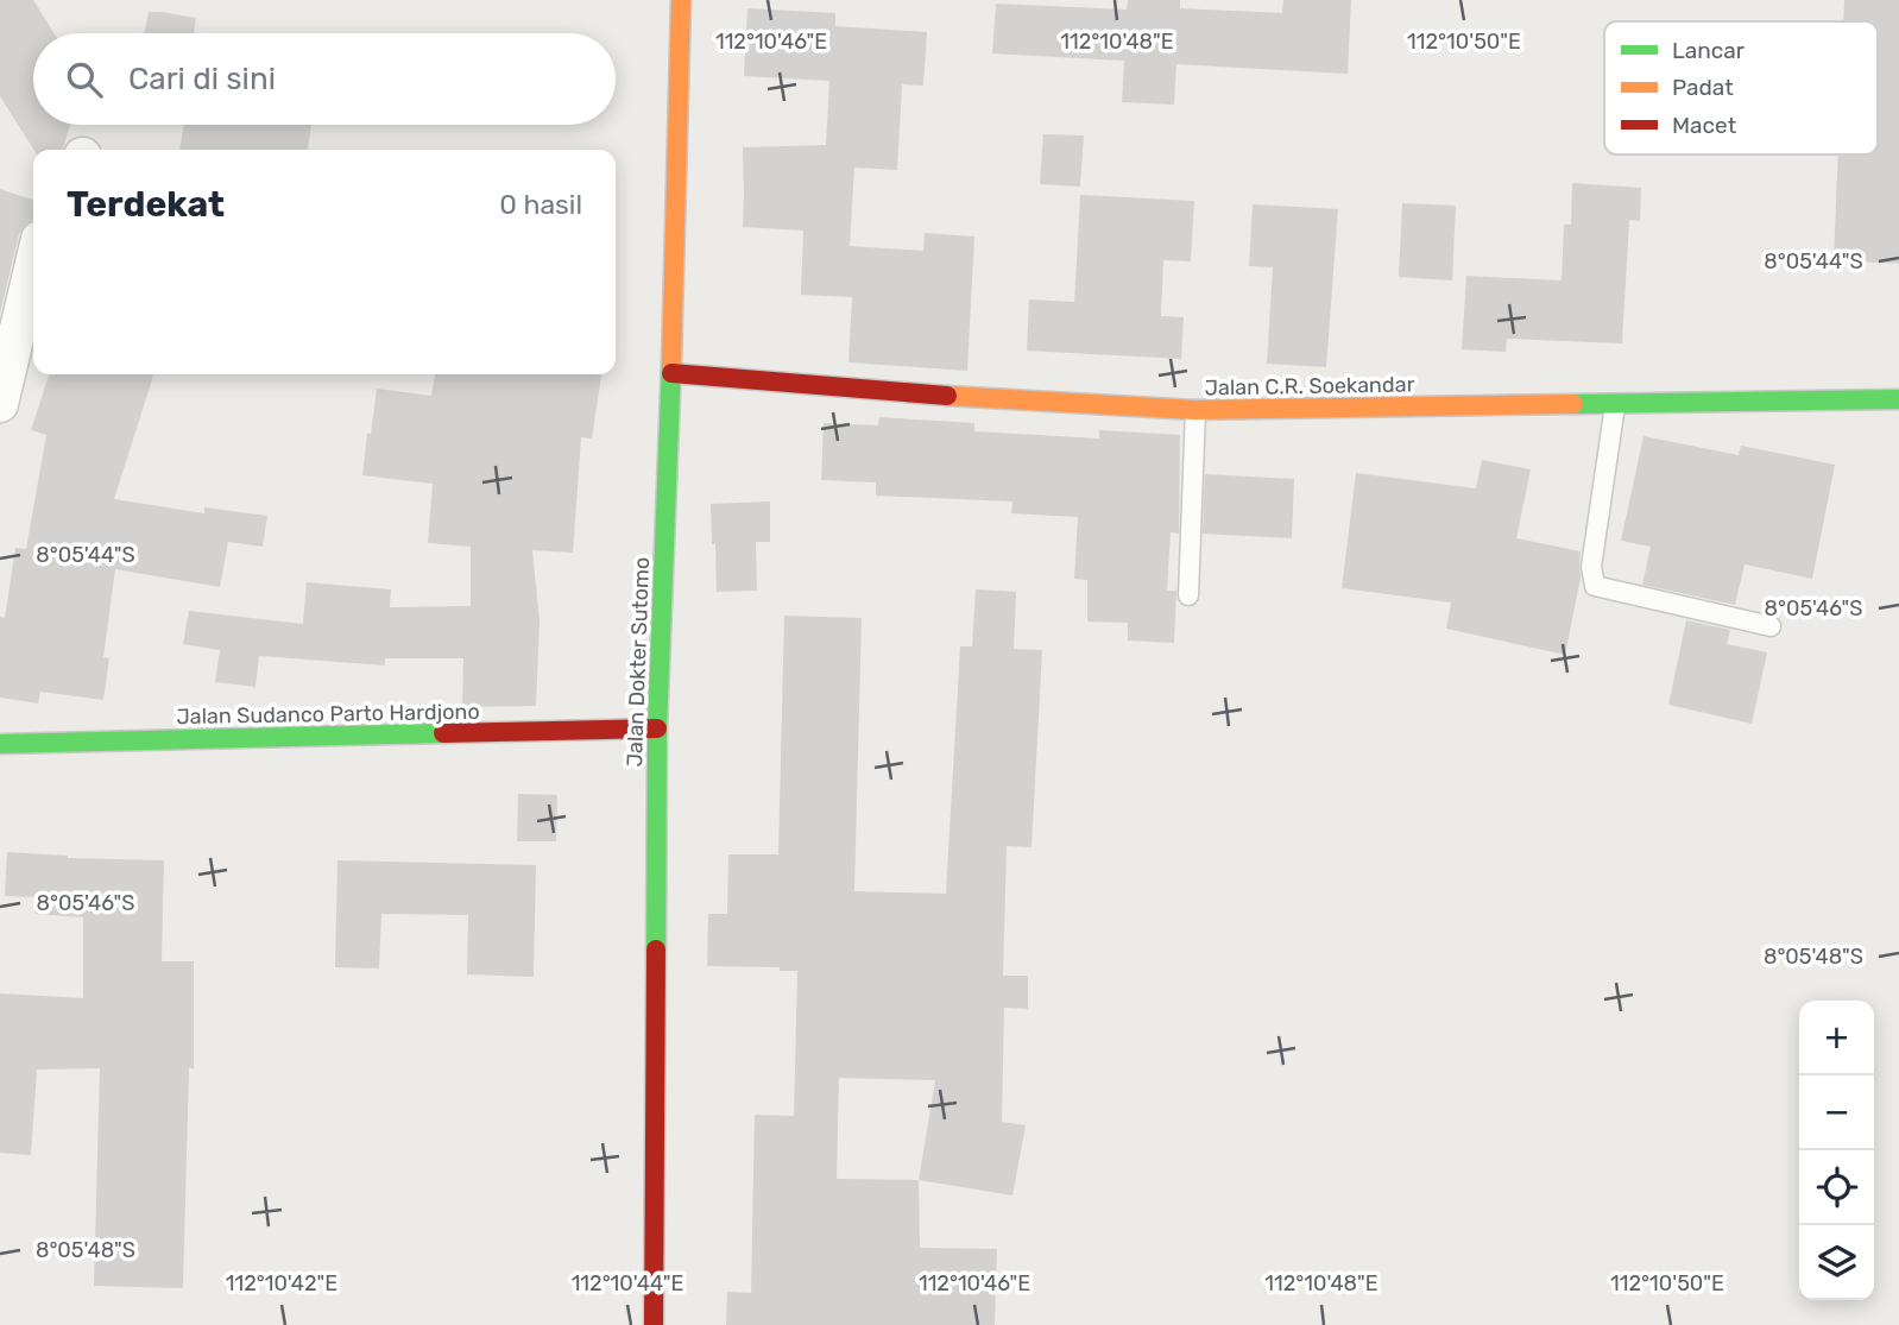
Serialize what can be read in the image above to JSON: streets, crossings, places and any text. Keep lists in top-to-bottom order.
{
  "streets": {
    "street": ["Jalan C.R. Soekandar", "Jalan Dokter Sutomo", "Jalan Sudanco Parto Hardjono"]
  },
  "crossings": [
    ["Jalan C.R. Soekandar", "Jalan Dokter Sutomo"],
    ["Jalan Dokter Sutomo", "Jalan Sudanco Parto Hardjono"]
  ],
  "legend": ["Lancar", "Padat", "Macet"],
  "page": {
    "search": "Cari di sini",
    "heading": ["Terdekat", "0 hasil"],
    "map_buttons": ["+", "−"]
  },
  "coordinates": [
    "112°10'46\"E",
    "112°10'48\"E",
    "112°10'50\"E",
    "8°05'44\"S",
    "8°05'46\"S",
    "8°05'48\"S",
    "112°10'42\"E",
    "112°10'44\"E"
  ]
}
